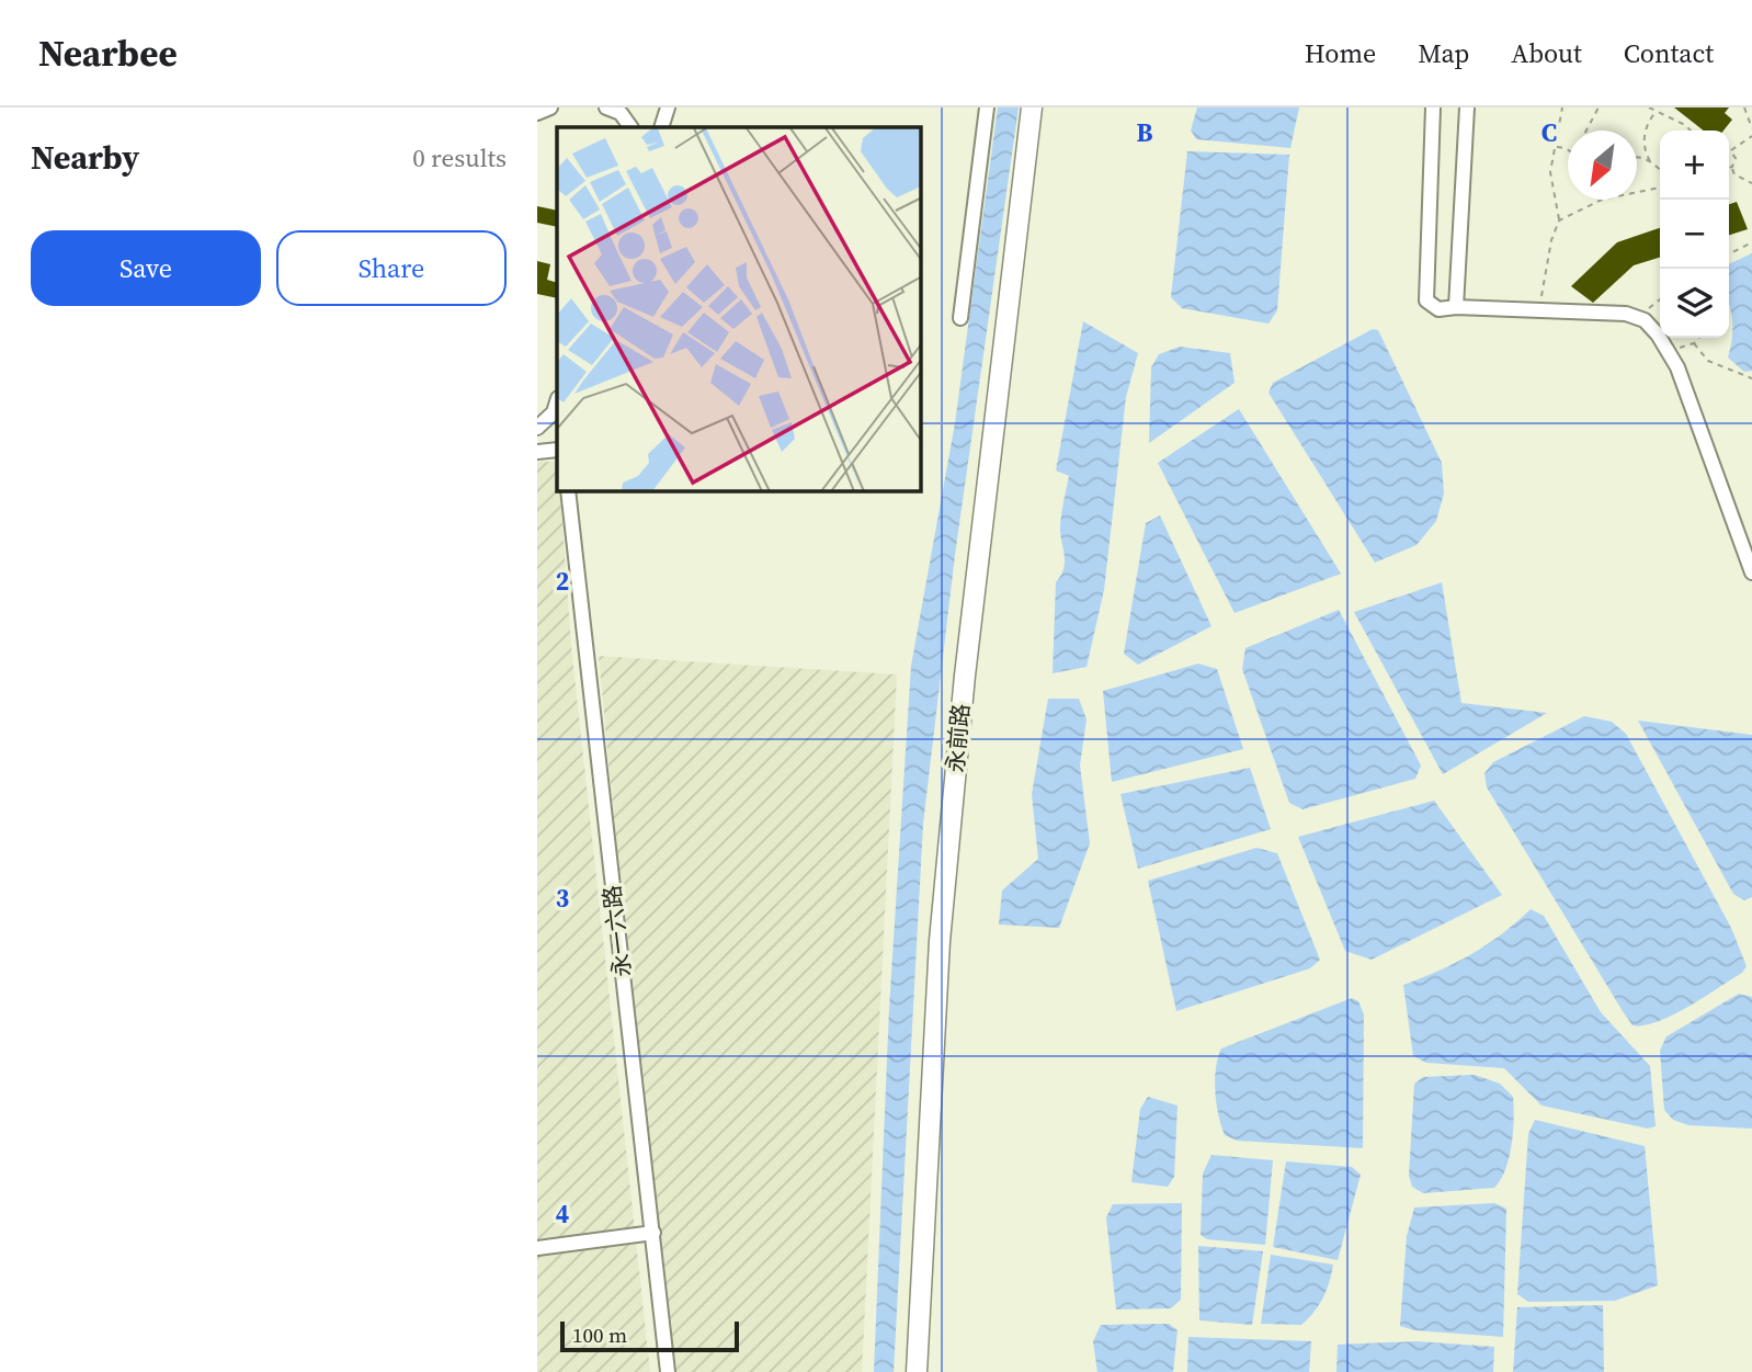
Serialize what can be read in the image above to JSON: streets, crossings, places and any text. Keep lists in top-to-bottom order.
{
  "streets": {
    "street": ["永前路", "永一六路"]
  },
  "scale_bar": "100 m",
  "north": "bottom left",
  "page": {
    "header": "Nearbee",
    "nav": [
      "Home",
      "Map",
      "About",
      "Contact"
    ],
    "heading": ["Nearby", "0 results"],
    "map_buttons": ["+", "−"],
    "buttons": ["Save", "Share"],
    "scale": "100 m"
  },
  "grid": {
    "columns": ["B", "C"],
    "rows": ["2", "3", "4"]
  }
}
